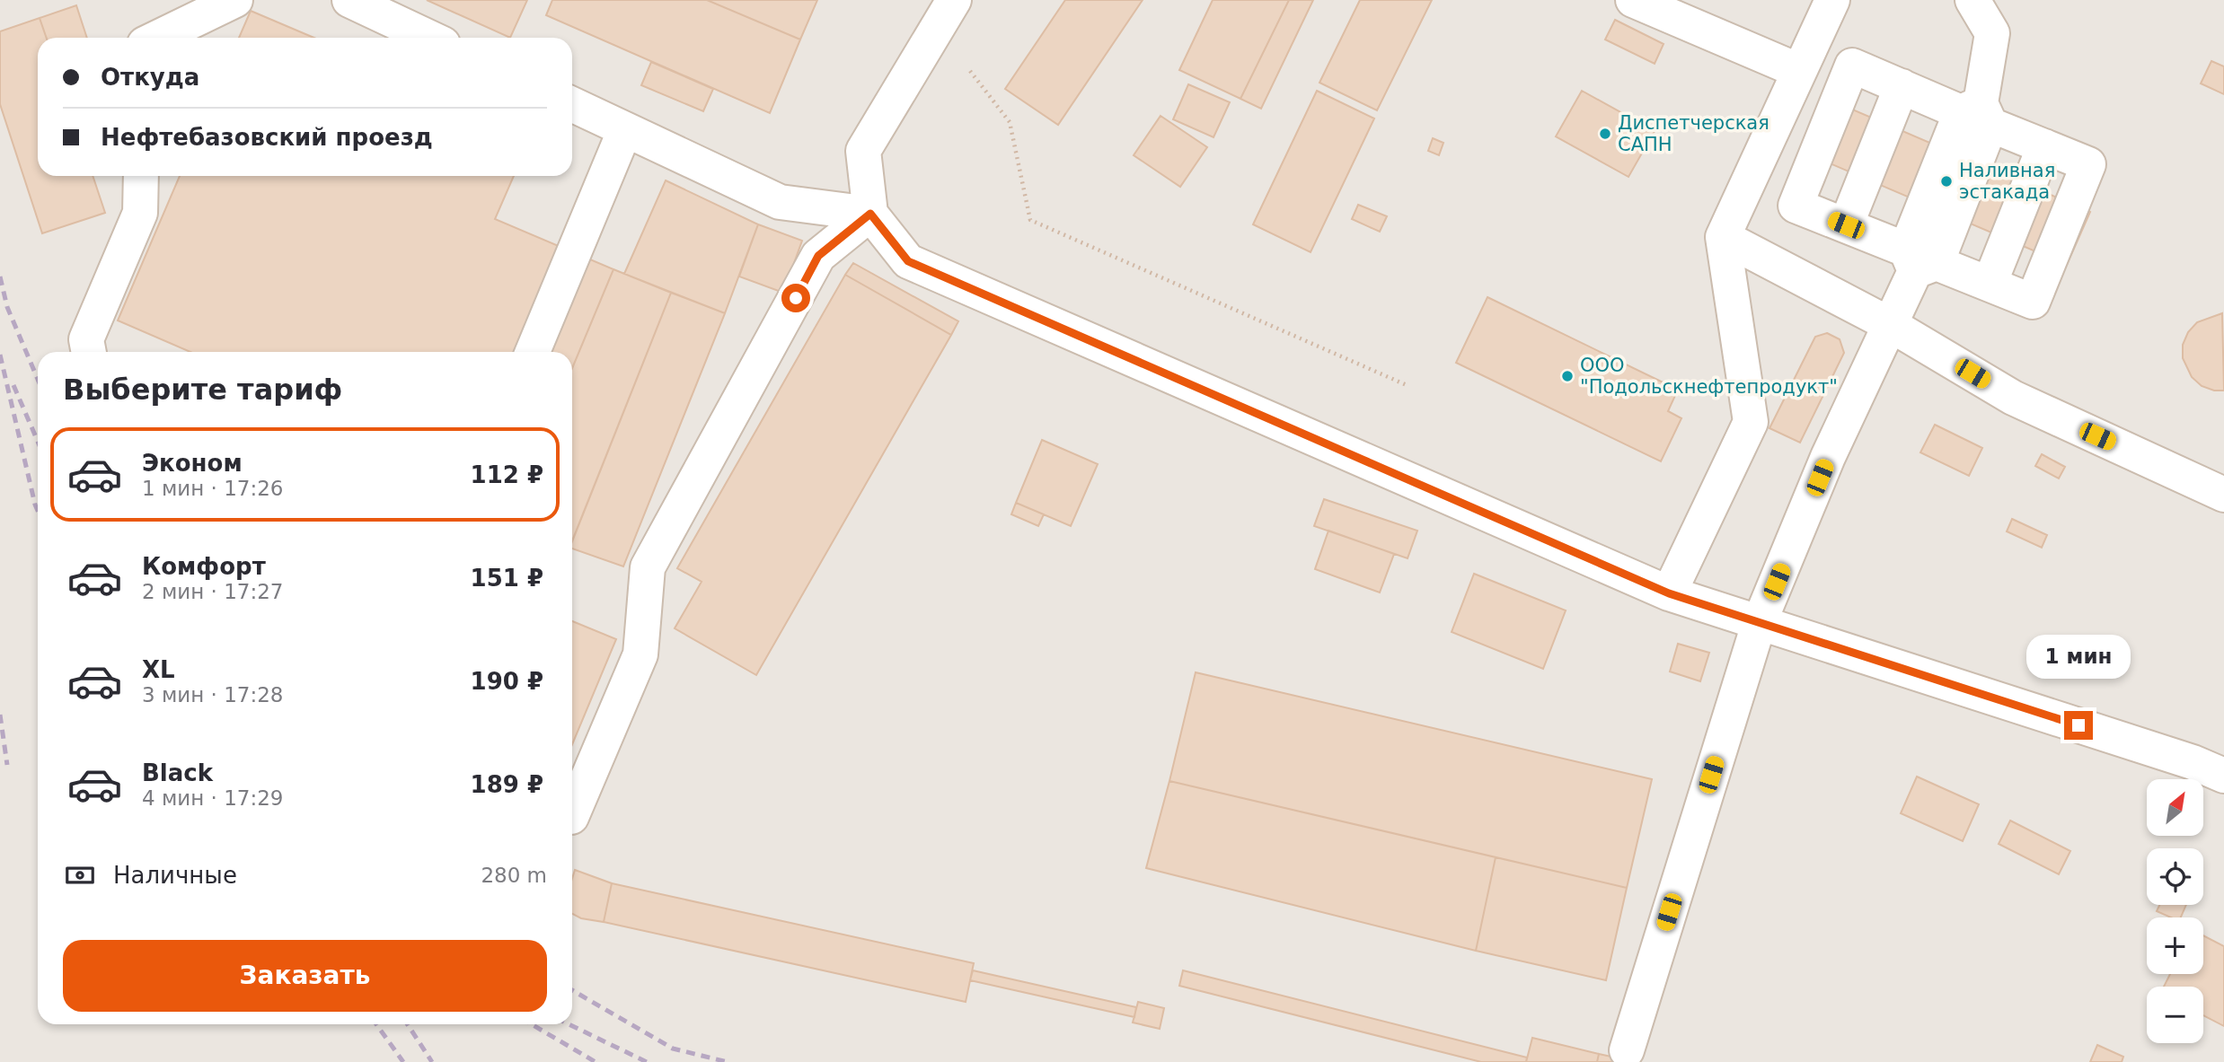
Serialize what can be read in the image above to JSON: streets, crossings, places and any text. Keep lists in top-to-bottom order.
{
  "places": ["Диспетчерская САПН", "Наливная эстакада", "ООО \"Подольскнефтепродукт\""],
  "north": "top right",
  "page": {
    "banner": ["Откуда", "Нефтебазовский проезд"],
    "heading": "Выберите тариф",
    "list": [
      {
        "name": "Эконом",
        "note": "1 мин · 17:26",
        "value": "112 ₽"
      },
      {
        "name": "Комфорт",
        "note": "2 мин · 17:27",
        "value": "151 ₽"
      },
      {
        "name": "XL",
        "note": "3 мин · 17:28",
        "value": "190 ₽"
      },
      {
        "name": "Black",
        "note": "4 мин · 17:29",
        "value": "189 ₽"
      }
    ],
    "bubble": "1 мин",
    "map_buttons": ["+", "−"],
    "pay": ["Наличные", "280 m"],
    "buttons": "Заказать"
  }
}
